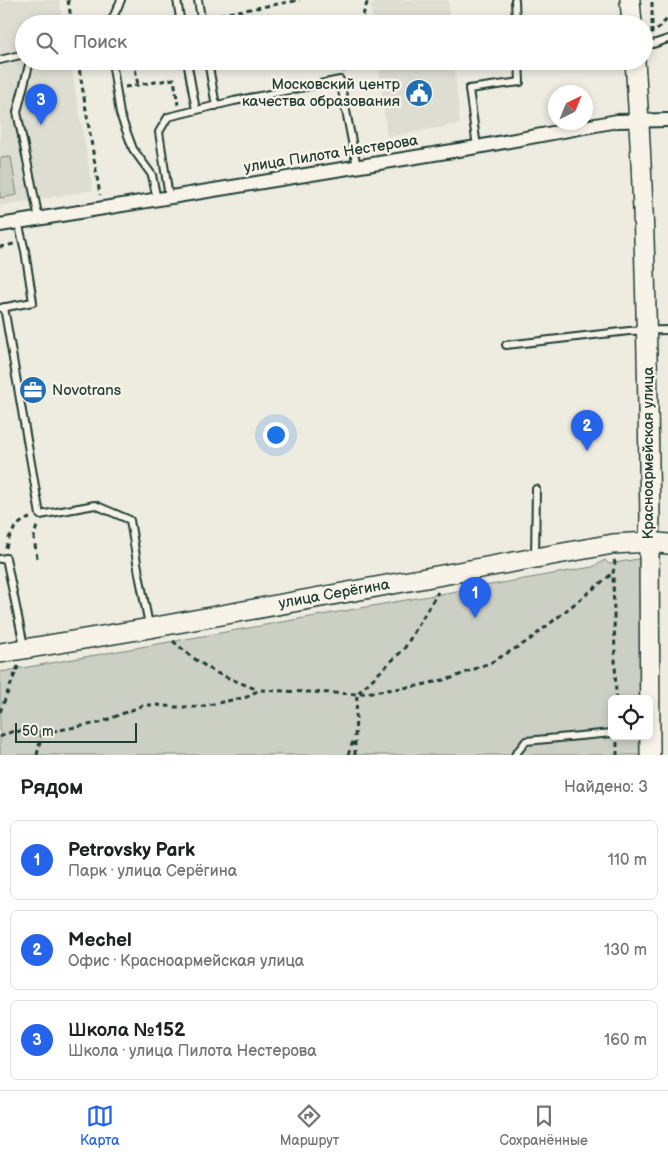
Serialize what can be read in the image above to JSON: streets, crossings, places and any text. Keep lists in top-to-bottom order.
{
  "streets": {
    "street": ["улица Пилота Нестерова", "Красноармейская улица", "улица Серёгина"]
  },
  "crossings": [
    ["улица Пилота Нестерова", "Красноармейская улица"],
    ["Красноармейская улица", "улица Серёгина"]
  ],
  "places": {
    "public building": ["Московский центр качества образования"],
    "office": ["Novotrans"]
  },
  "scale_bar": "50 m",
  "north": "top right",
  "page": {
    "search": "Поиск",
    "pins": ["3", "2", "1"],
    "scale": "50 m",
    "heading": ["Рядом", "Найдено: 3"],
    "list": [
      {
        "mark": "1",
        "name": "Petrovsky Park",
        "note": "Парк · улица Серёгина",
        "value": "110 m"
      },
      {
        "mark": "2",
        "name": "Mechel",
        "note": "Офис · Красноармейская улица",
        "value": "130 m"
      },
      {
        "mark": "3",
        "name": "Школа №152",
        "note": "Школа · улица Пилота Нестерова",
        "value": "160 m"
      }
    ],
    "nav": ["Карта", "Маршрут", "Сохранённые"]
  }
}
